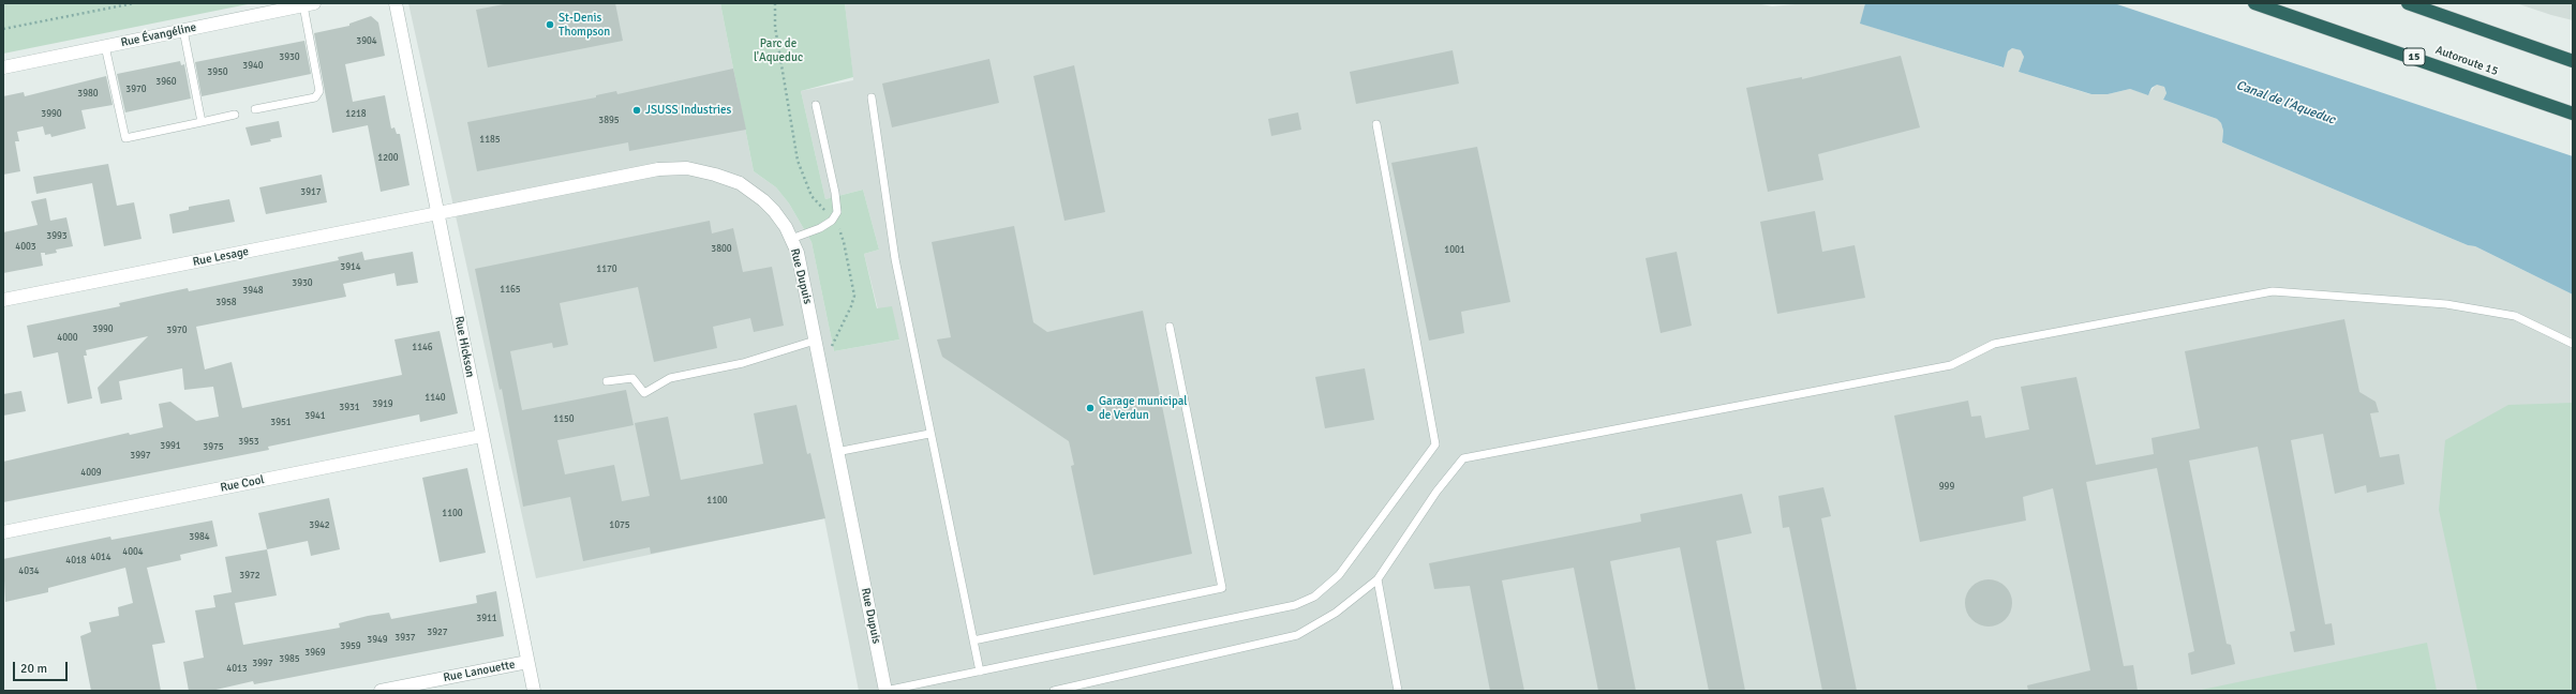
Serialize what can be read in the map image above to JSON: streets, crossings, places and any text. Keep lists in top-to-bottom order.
{
  "streets": {
    "highway": ["15", "Autoroute 15"],
    "street": [
      "Rue Évangéline",
      "Rue Lesage",
      "Rue Dupuis",
      "Rue Hickson",
      "Rue Cool",
      "Rue Lanouette"
    ]
  },
  "crossings": [
    ["Rue Lesage", "Rue Dupuis"],
    ["Rue Lesage", "Rue Hickson"],
    ["Rue Dupuis", "Rue Hickson"],
    ["Rue Hickson", "Rue Cool"],
    ["Rue Hickson", "Rue Lanouette"]
  ],
  "water": ["Canal de l'Aqueduc"],
  "parks": ["Parc de l'Aqueduc"],
  "places": ["St-Denis Thompson", "JSUSS Industries", "Garage municipal de Verdun"],
  "house_numbers": [
    "3904",
    "3930",
    "3940",
    "3950",
    "3960",
    "3970",
    "3980",
    "3990",
    "1218",
    "3895",
    "1185",
    "1200",
    "3917",
    "3993",
    "4003",
    "3800",
    "1001",
    "3914",
    "1170",
    "3930",
    "1165",
    "3948",
    "3958",
    "3990",
    "3970",
    "4000",
    "1146",
    "1140",
    "3919",
    "3931",
    "3941",
    "1150",
    "3951",
    "3953",
    "3991",
    "3975",
    "3997",
    "4009",
    "999",
    "1100",
    "1100",
    "3942",
    "1075",
    "3984",
    "4004",
    "4014",
    "4018",
    "4034",
    "3972",
    "3911",
    "3927",
    "3937",
    "3949",
    "3959",
    "3969",
    "3985",
    "3997",
    "4013"
  ],
  "scale_bar": "20 m"
}
